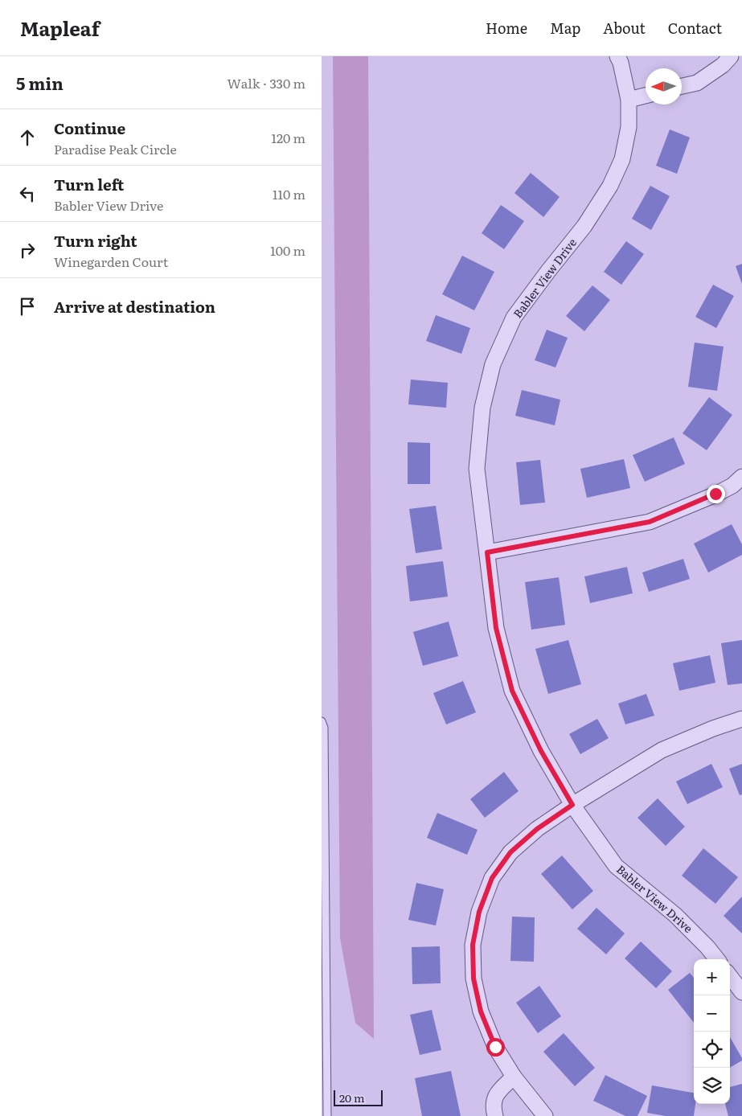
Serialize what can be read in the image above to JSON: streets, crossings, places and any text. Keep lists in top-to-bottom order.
{
  "streets": {
    "street": ["Babler View Drive"]
  },
  "scale_bar": "20 m",
  "north": "left",
  "page": {
    "header": "Mapleaf",
    "nav": [
      "Home",
      "Map",
      "About",
      "Contact"
    ],
    "heading": ["5 min", "Walk · 330 m"],
    "list": [
      ["Continue", "Paradise Peak Circle", "120 m"],
      ["Turn left", "Babler View Drive", "110 m"],
      ["Turn right", "Winegarden Court", "100 m"],
      "Arrive at destination"
    ],
    "map_buttons": ["+", "−"],
    "scale": "20 m"
  }
}
